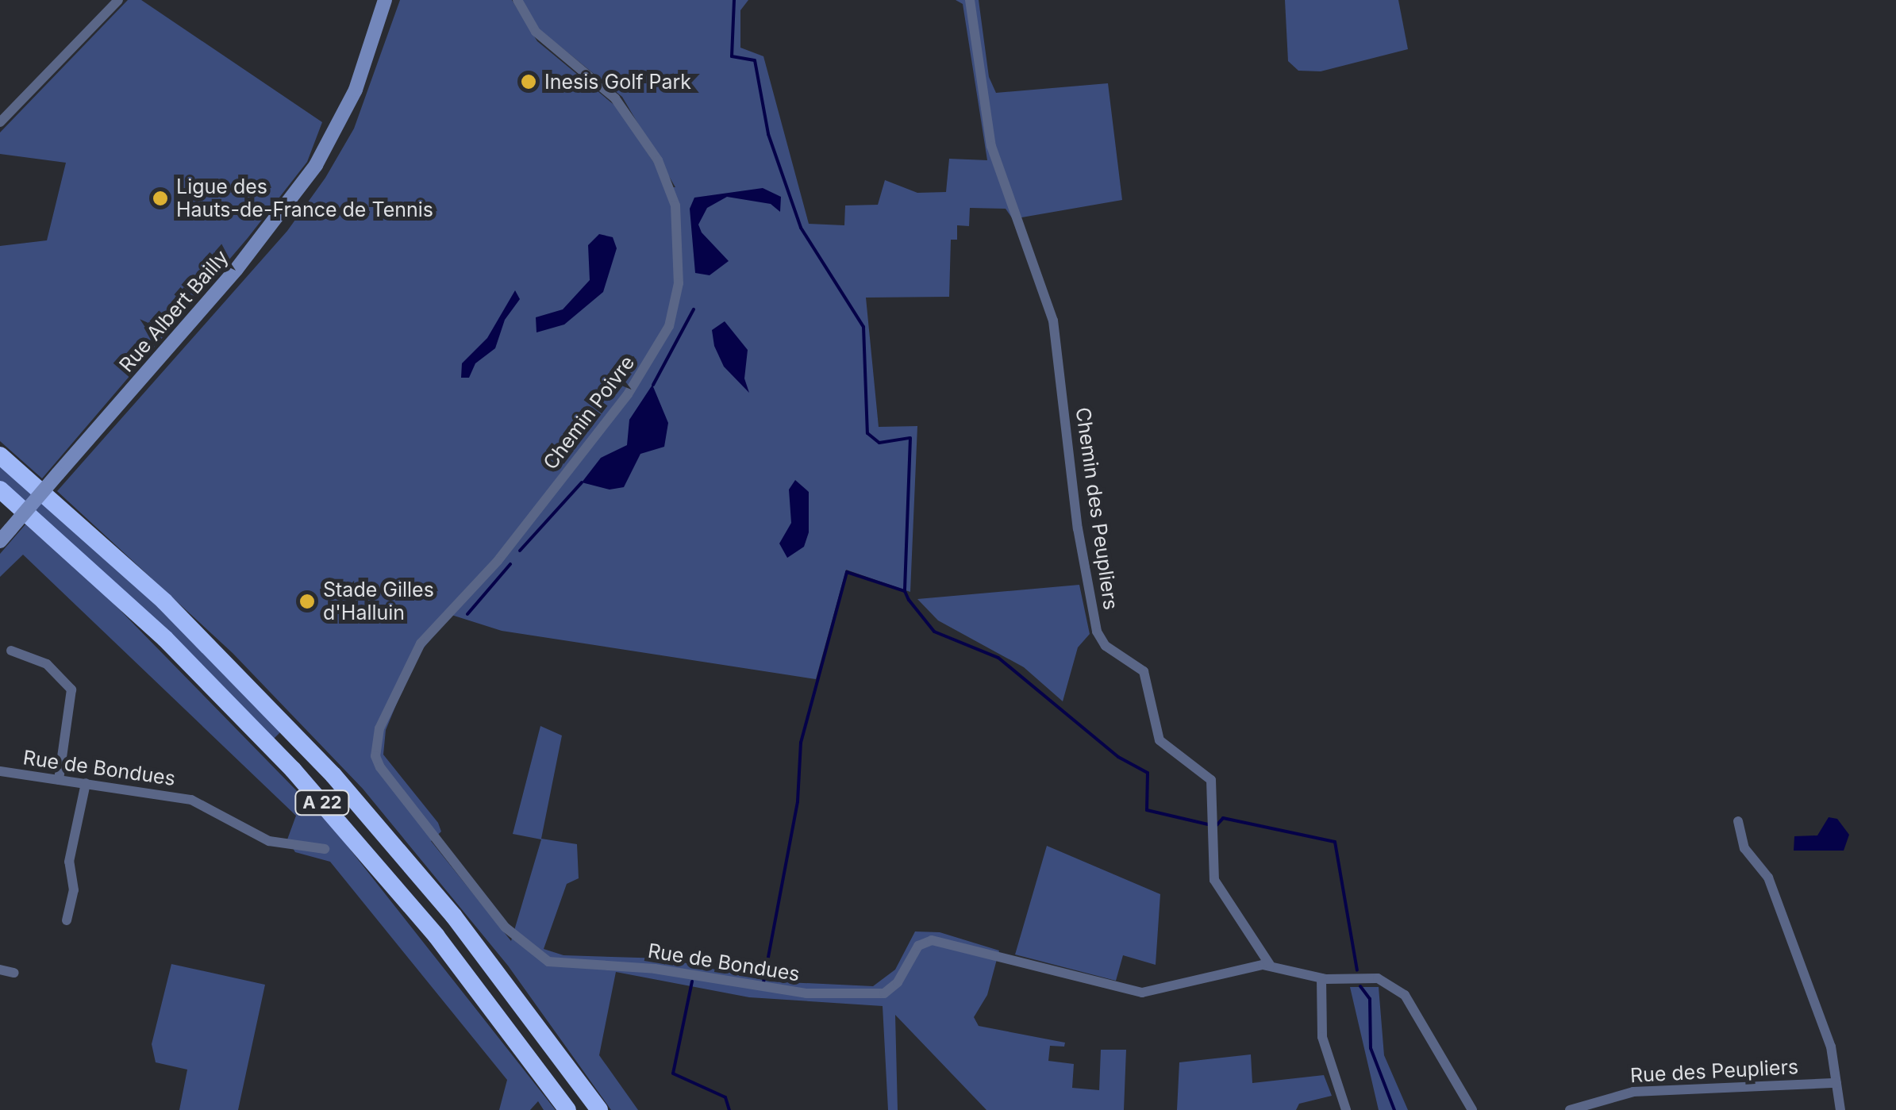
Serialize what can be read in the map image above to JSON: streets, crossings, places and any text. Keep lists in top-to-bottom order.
{
  "streets": {
    "highway": ["A 22"],
    "main road": ["Rue Albert Bailly"],
    "street": [
      "Chemin Poivre",
      "Chemin des Peupliers",
      "Rue de Bondues",
      "Rue des Peupliers"
    ]
  },
  "crossings": [
    ["Chemin Poivre", "Rue de Bondues"],
    ["Chemin des Peupliers", "Rue de Bondues"]
  ],
  "places": ["Inesis Golf Park", "Ligue des Hauts-de-France de Tennis", "Stade Gilles d'Halluin"]
}
